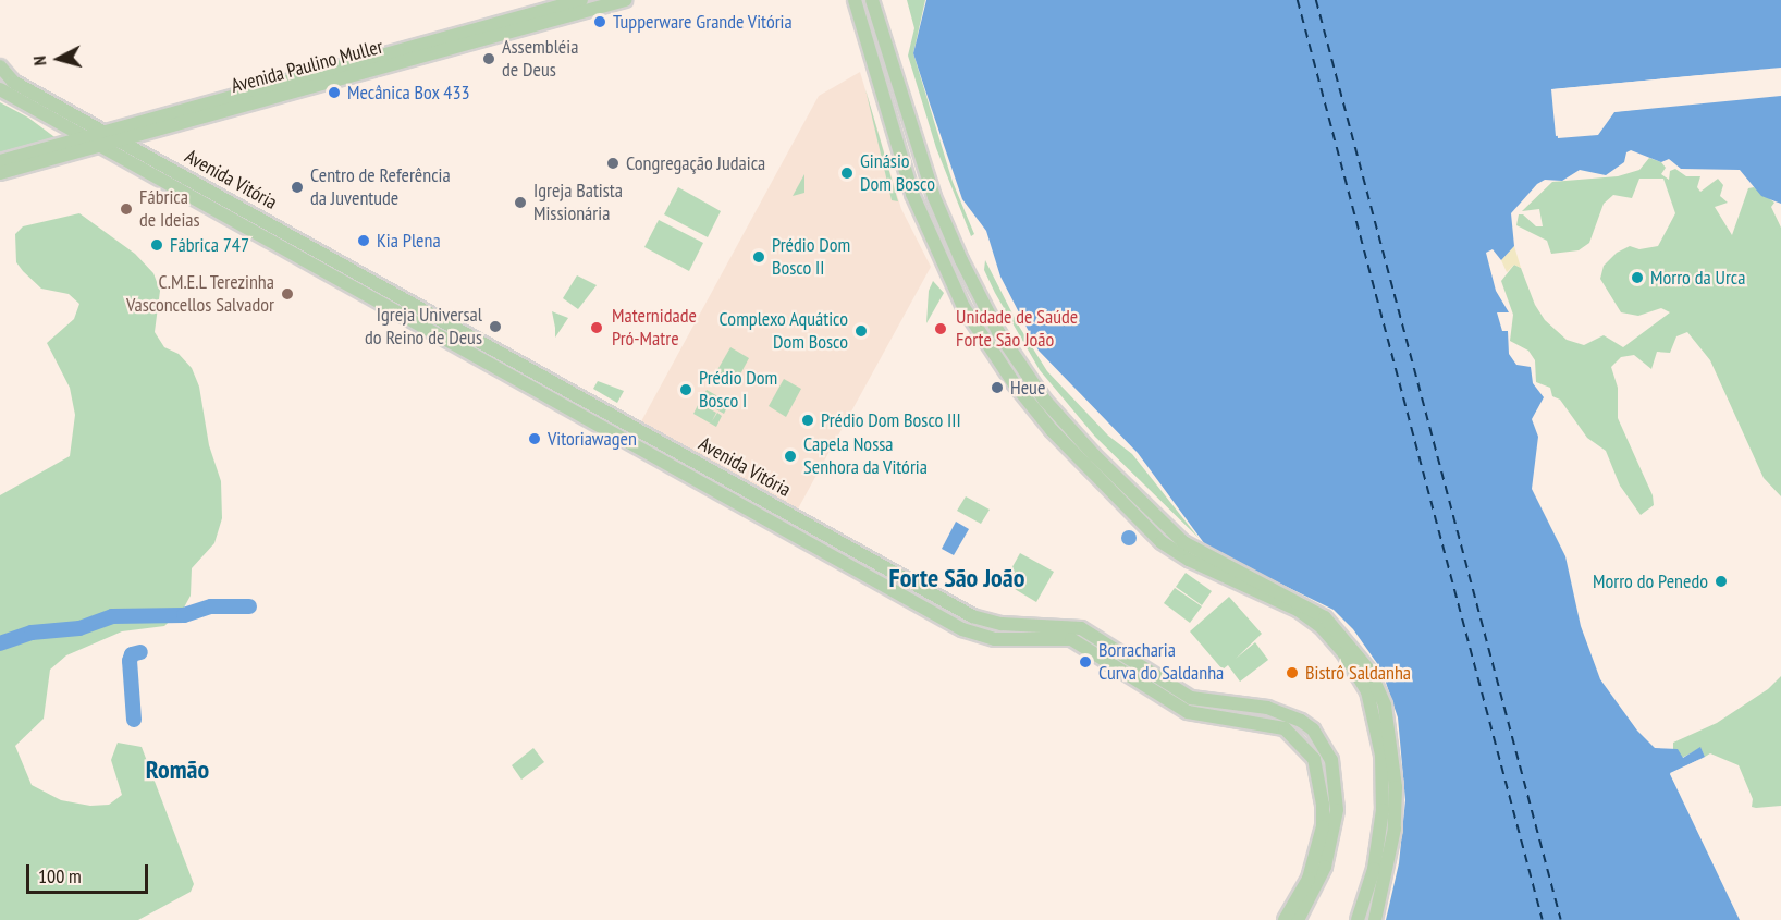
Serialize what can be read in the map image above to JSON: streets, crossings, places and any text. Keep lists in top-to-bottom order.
{
  "streets": {
    "main road": ["Avenida Paulino Muller", "Avenida Vitória"]
  },
  "crossings": [
    ["Avenida Paulino Muller", "Avenida Vitória"]
  ],
  "districts": ["Forte São João", "Romão"],
  "places": [
    "Tupperware Grande Vitória",
    "Assembléia de Deus",
    "Mecânica Box 433",
    "Congregação Judaica",
    "Ginásio Dom Bosco",
    "Centro de Referência da Juventude",
    "Igreja Batista Missionária",
    "Fábrica de Ideias",
    "Kia Plena",
    "Fábrica 747",
    "Prédio Dom Bosco II",
    "Morro da Urca",
    "C.M.E.L Terezinha Vasconcellos Salvador",
    "Igreja Universal do Reino de Deus",
    "Maternidade Pró-Matre",
    "Unidade de Saúde Forte São João",
    "Complexo Aquático Dom Bosco",
    "Heue",
    "Prédio Dom Bosco I",
    "Prédio Dom Bosco III",
    "Vitoriawagen",
    "Capela Nossa Senhora da Vitória",
    "Morro do Penedo",
    "Borracharia Curva do Saldanha",
    "Bistrô Saldanha"
  ],
  "scale_bar": "100 m",
  "north": "left"
}
